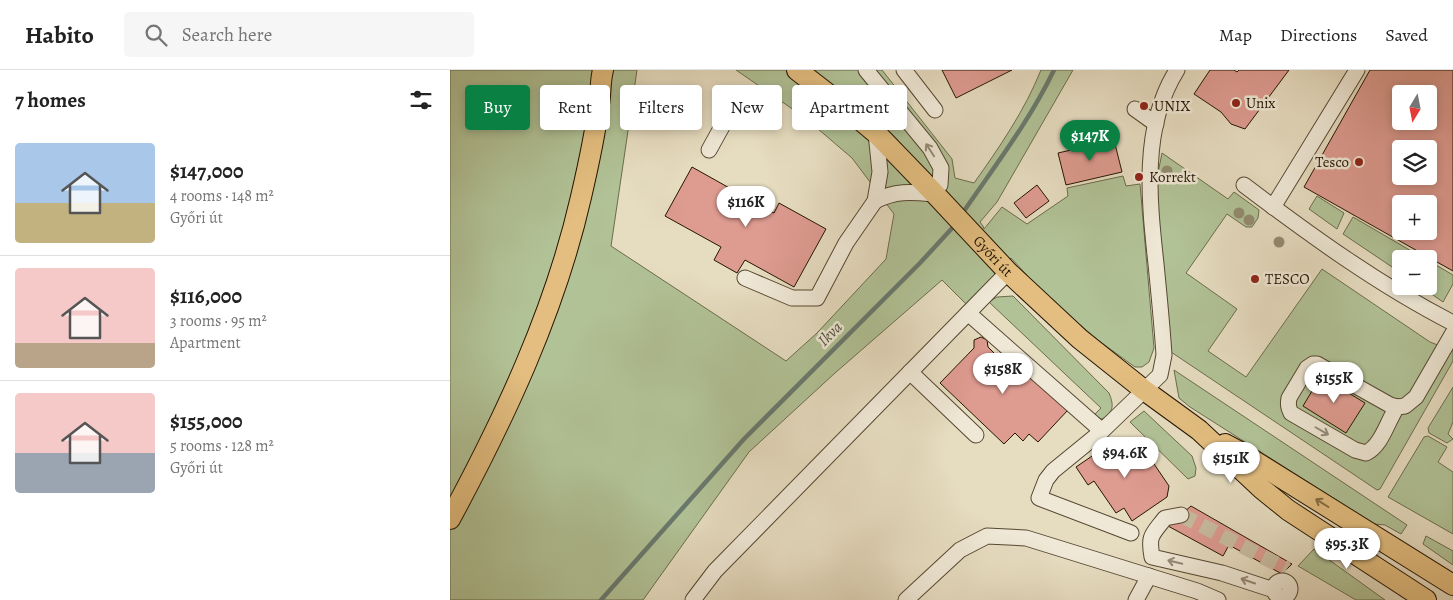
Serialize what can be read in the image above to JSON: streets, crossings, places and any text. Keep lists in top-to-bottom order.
{
  "streets": {
    "main road": ["Győri út"]
  },
  "water": ["Ikva"],
  "places": [
    "Unix",
    "UNIX",
    "Tesco",
    "Korrekt",
    "TESCO"
  ],
  "north": "bottom",
  "page": {
    "header": "Habito",
    "search": "Search here",
    "nav": ["Map", "Directions", "Saved"],
    "heading": "7 homes",
    "map_buttons": ["+", "−"],
    "chip": [
      "Buy",
      "Rent",
      "Filters",
      "New",
      "Apartment"
    ],
    "price": [
      "$147K",
      "$116K",
      "$158K",
      "$155K",
      "$94.6K",
      "$151K",
      "$95.3K"
    ],
    "list": [
      {
        "name": "$147,000",
        "note": "4 rooms · 148 m² · Győri út"
      },
      {
        "name": "$116,000",
        "note": "3 rooms · 95 m² · Apartment"
      },
      {
        "name": "$155,000",
        "note": "5 rooms · 128 m² · Győri út"
      }
    ]
  }
}
